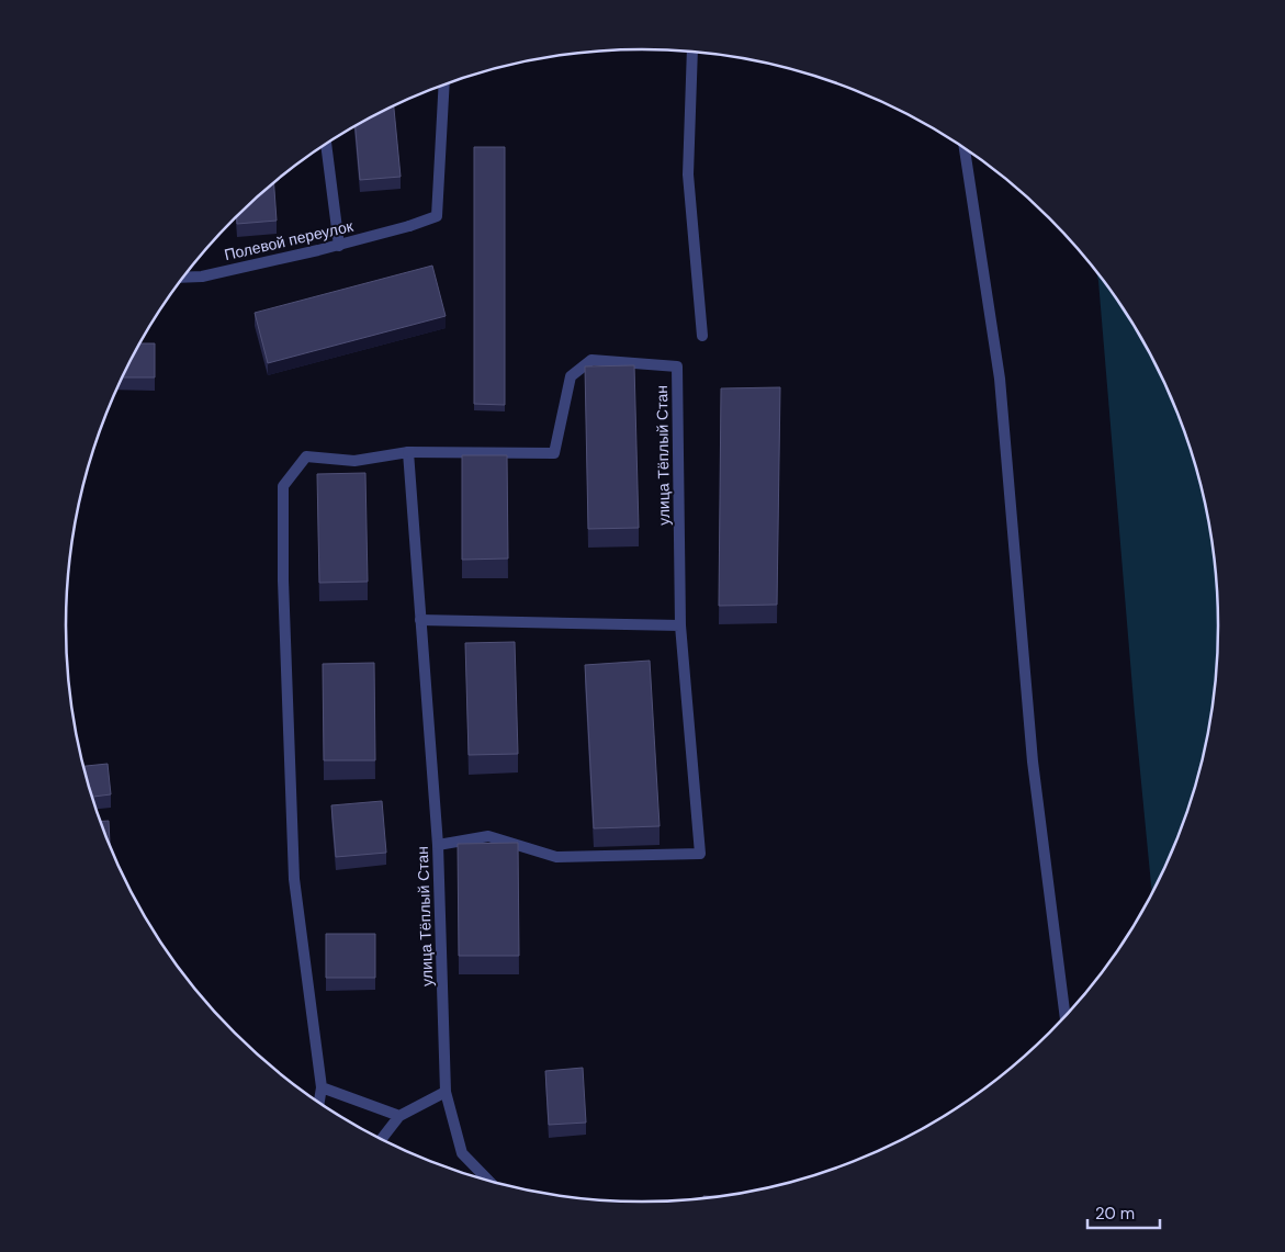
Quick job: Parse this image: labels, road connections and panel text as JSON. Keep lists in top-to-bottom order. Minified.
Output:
{"streets":{"street":["Полевой переулок","улица Тёплый Стан"]},"scale_bar":"20 m"}
